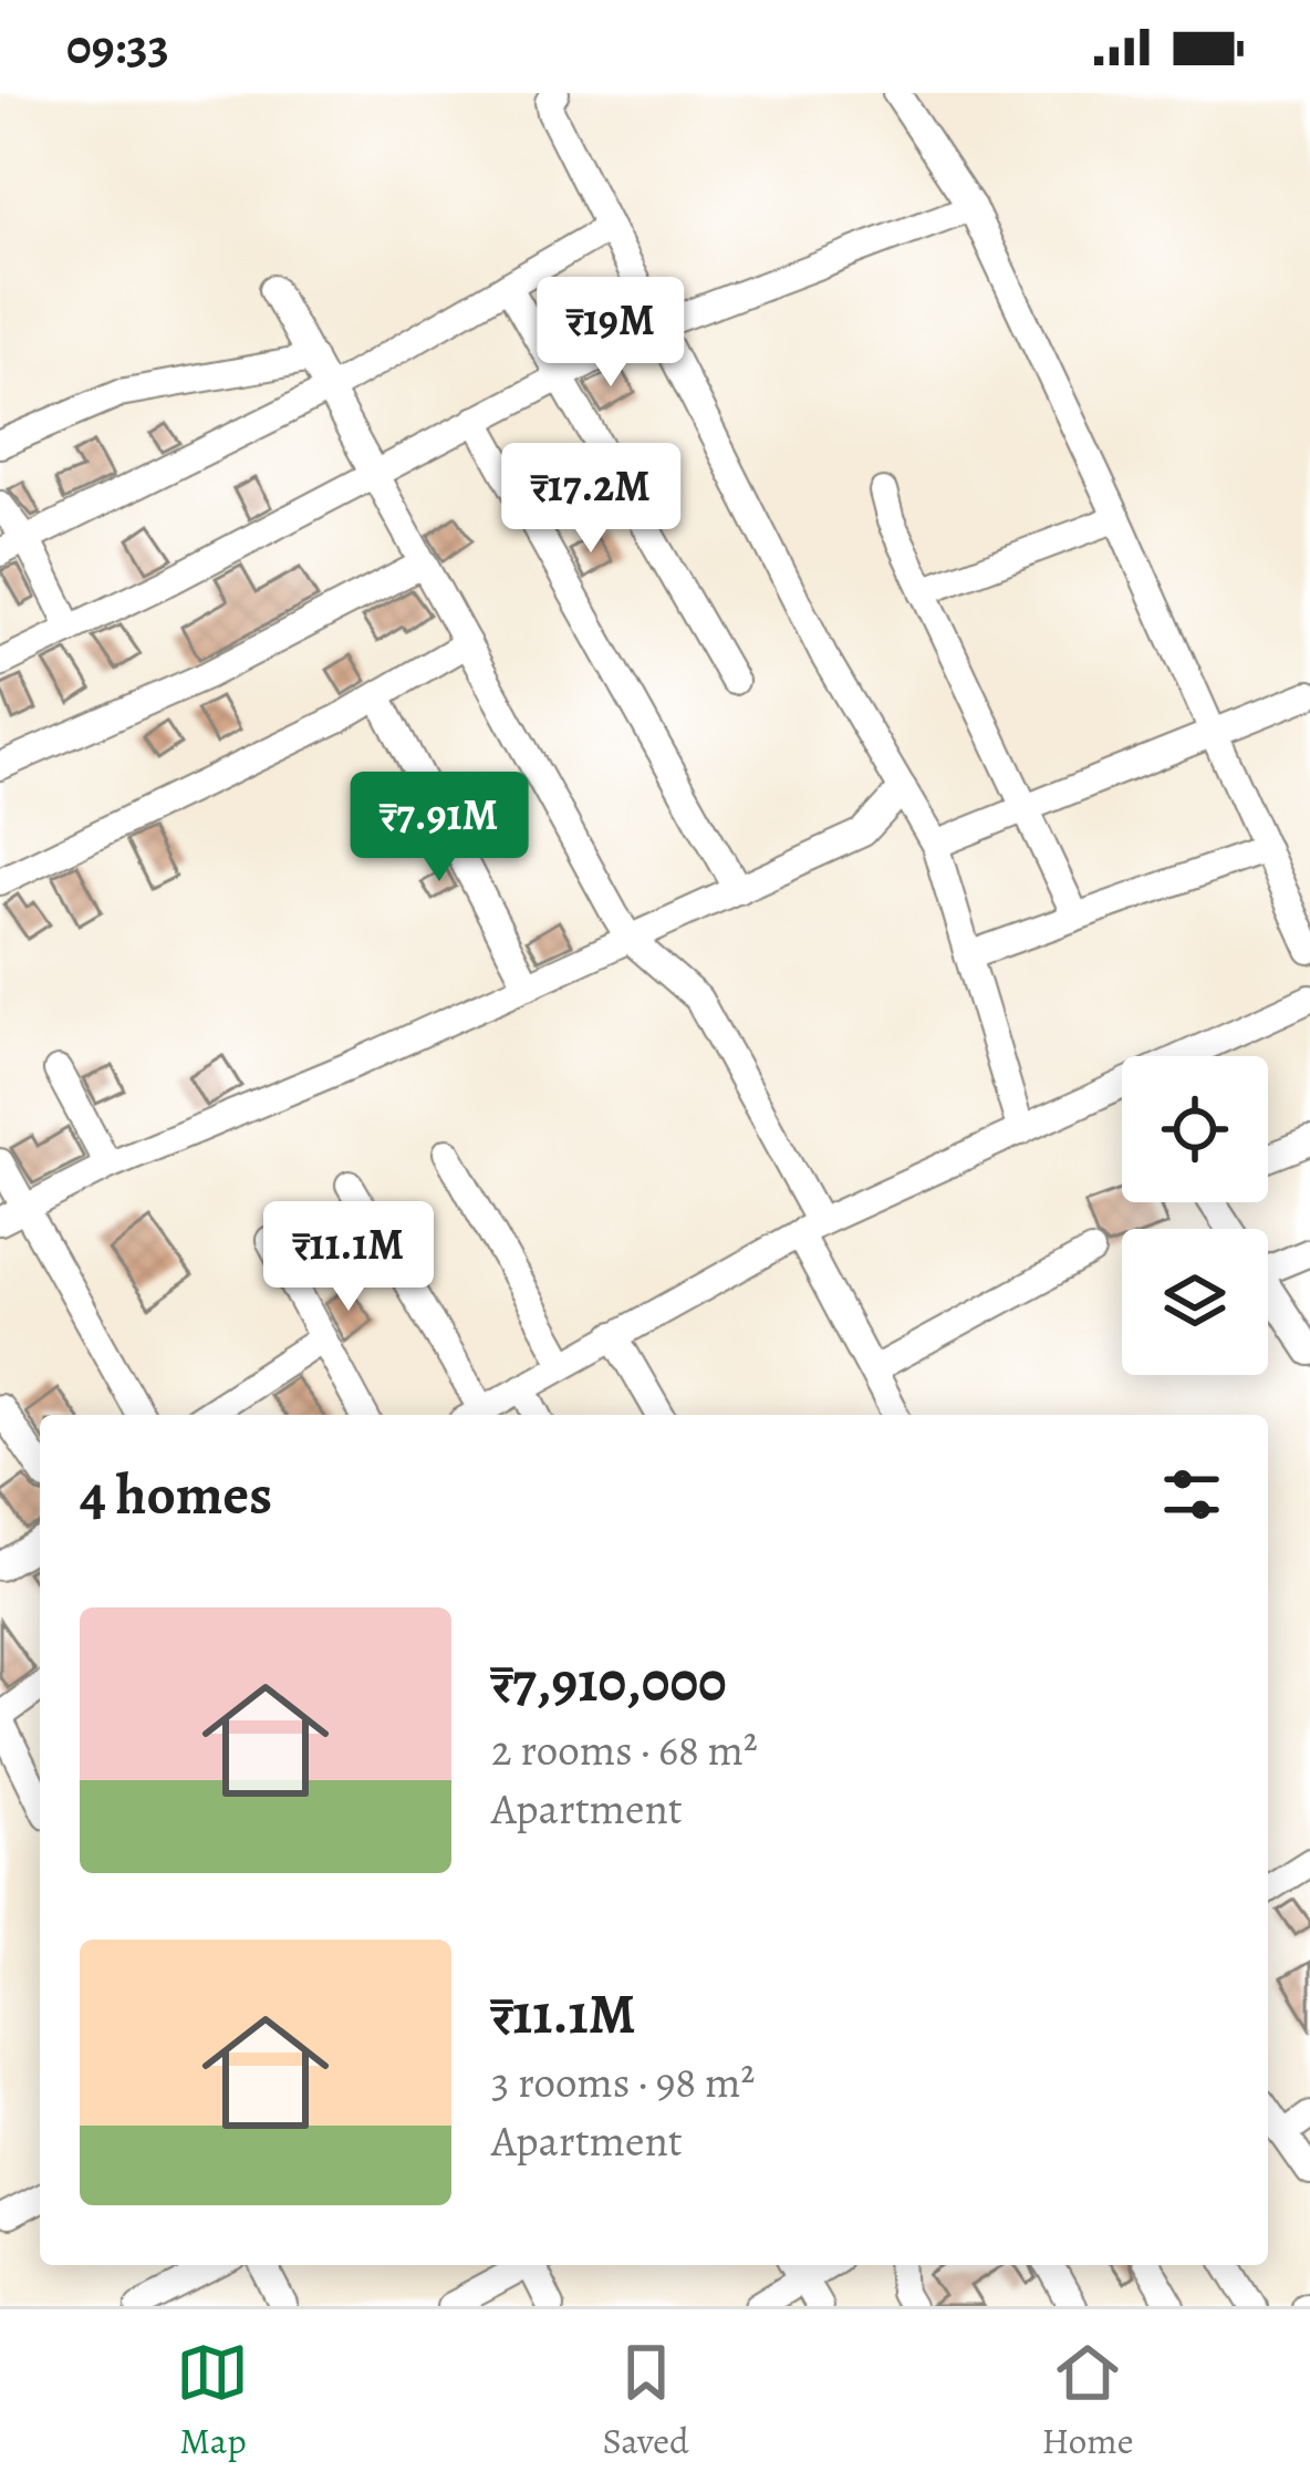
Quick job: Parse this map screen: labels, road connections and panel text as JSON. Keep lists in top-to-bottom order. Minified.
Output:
{"page":{"status":"09:33","price":["₹19M","₹17.2M","₹7.91M","₹11.1M"],"heading":"4 homes","list":[{"name":"₹7,910,000","note":"2 rooms · 68 m² · Apartment"},{"name":"₹11.1M","note":"3 rooms · 98 m² · Apartment"}],"tabs":["Map","Saved","Home"]}}
